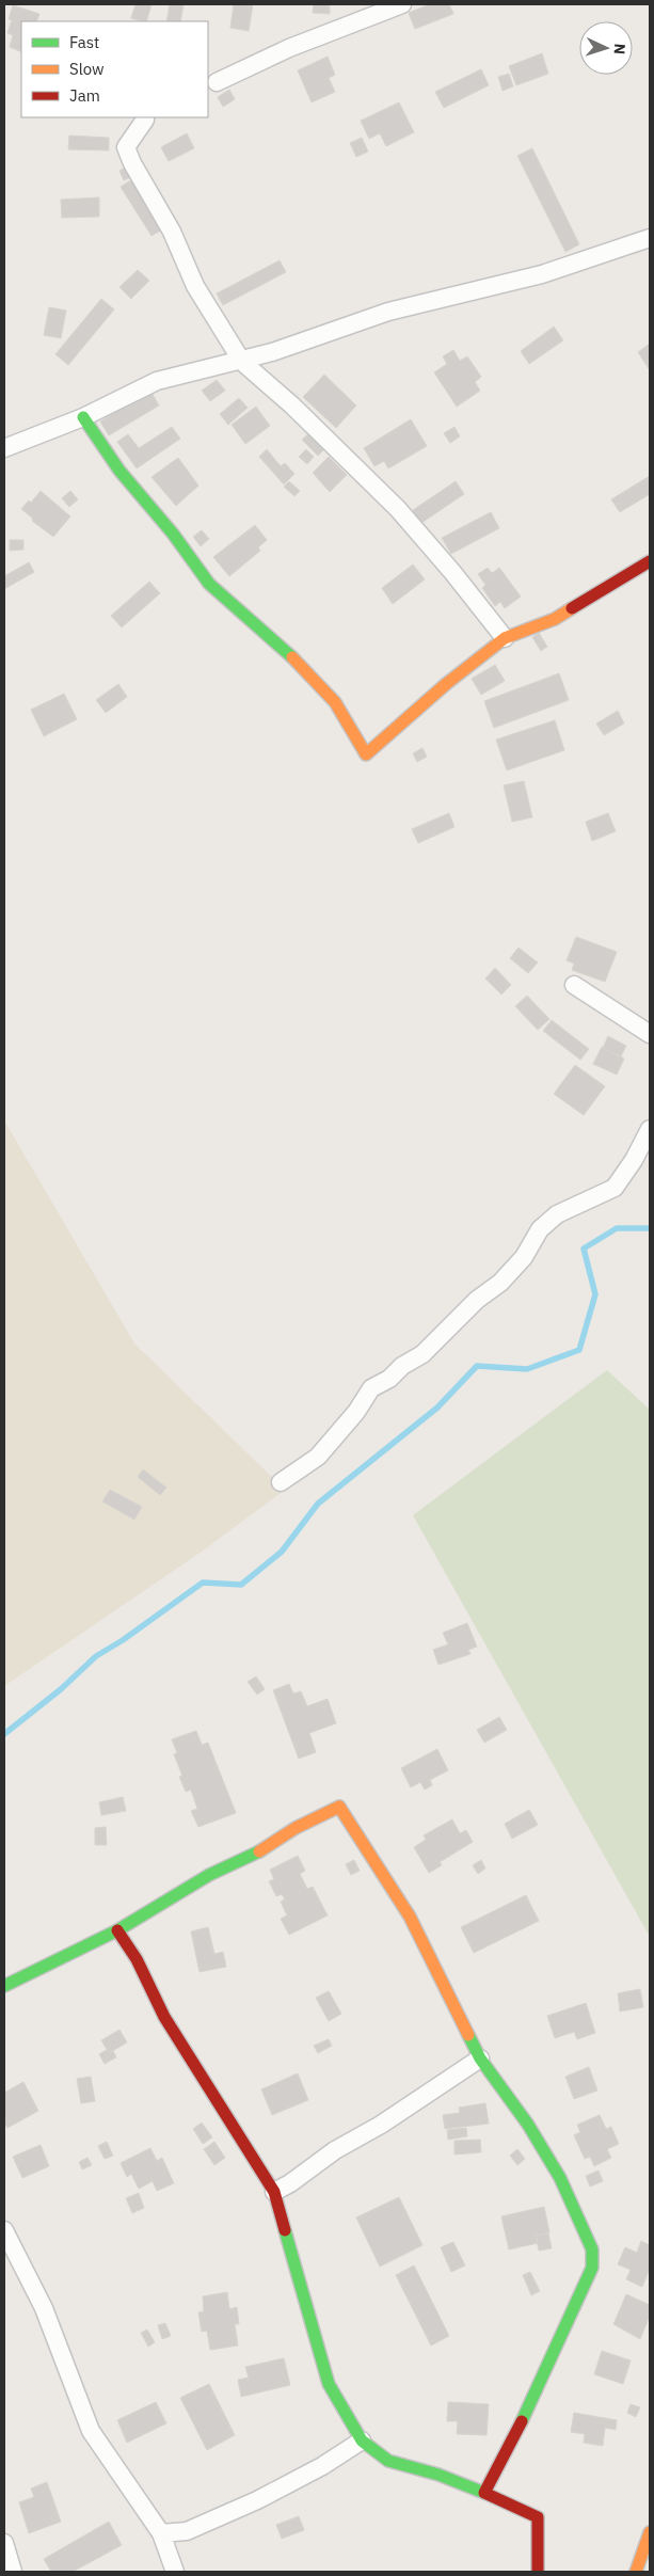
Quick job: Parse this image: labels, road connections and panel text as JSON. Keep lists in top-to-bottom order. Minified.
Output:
{"legend":["Fast","Slow","Jam"],"north":"right"}
